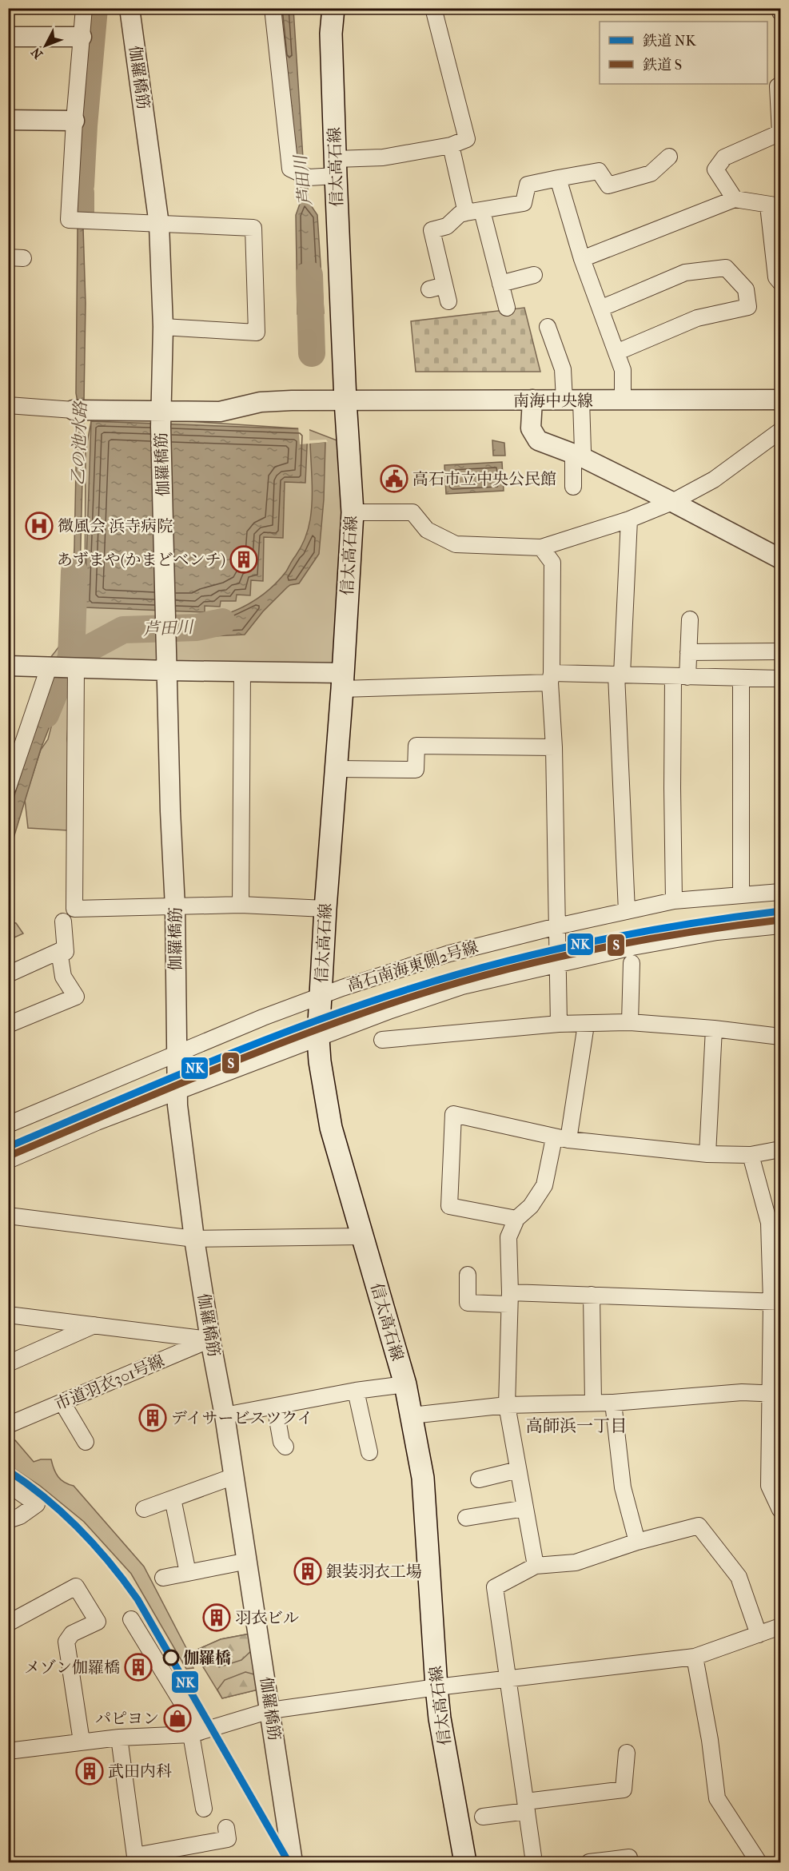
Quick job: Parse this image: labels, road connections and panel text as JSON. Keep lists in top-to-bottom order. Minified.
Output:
{"streets":{"main road":["信太高石線"],"street":["伽羅橋筋","南海中央線","高石南海東側2号線","市道羽衣301号線"]},"crossings":[["伽羅橋筋","南海中央線"],["伽羅橋筋","高石南海東側2号線"],["伽羅橋筋","市道羽衣301号線"],["信太高石線","南海中央線"],["信太高石線","高石南海東側2号線"]],"districts":["高師浜一丁目"],"water":["芦田川","乙の池水路"],"places":{"public building":["高石市立中央公民館"],"hospital":["微風会 浜寺病院"],"building":["あずまや(かまどベンチ)","デイサービスツクイ","銀装羽衣工場","羽衣ビル","メゾン伽羅橋","武田内科"],"other":["伽羅橋"],"shop":["パピヨン"]},"lines":["rail line NK","rail line S"],"legend":["鉄道 NK","鉄道 S"],"north":"bottom left"}
